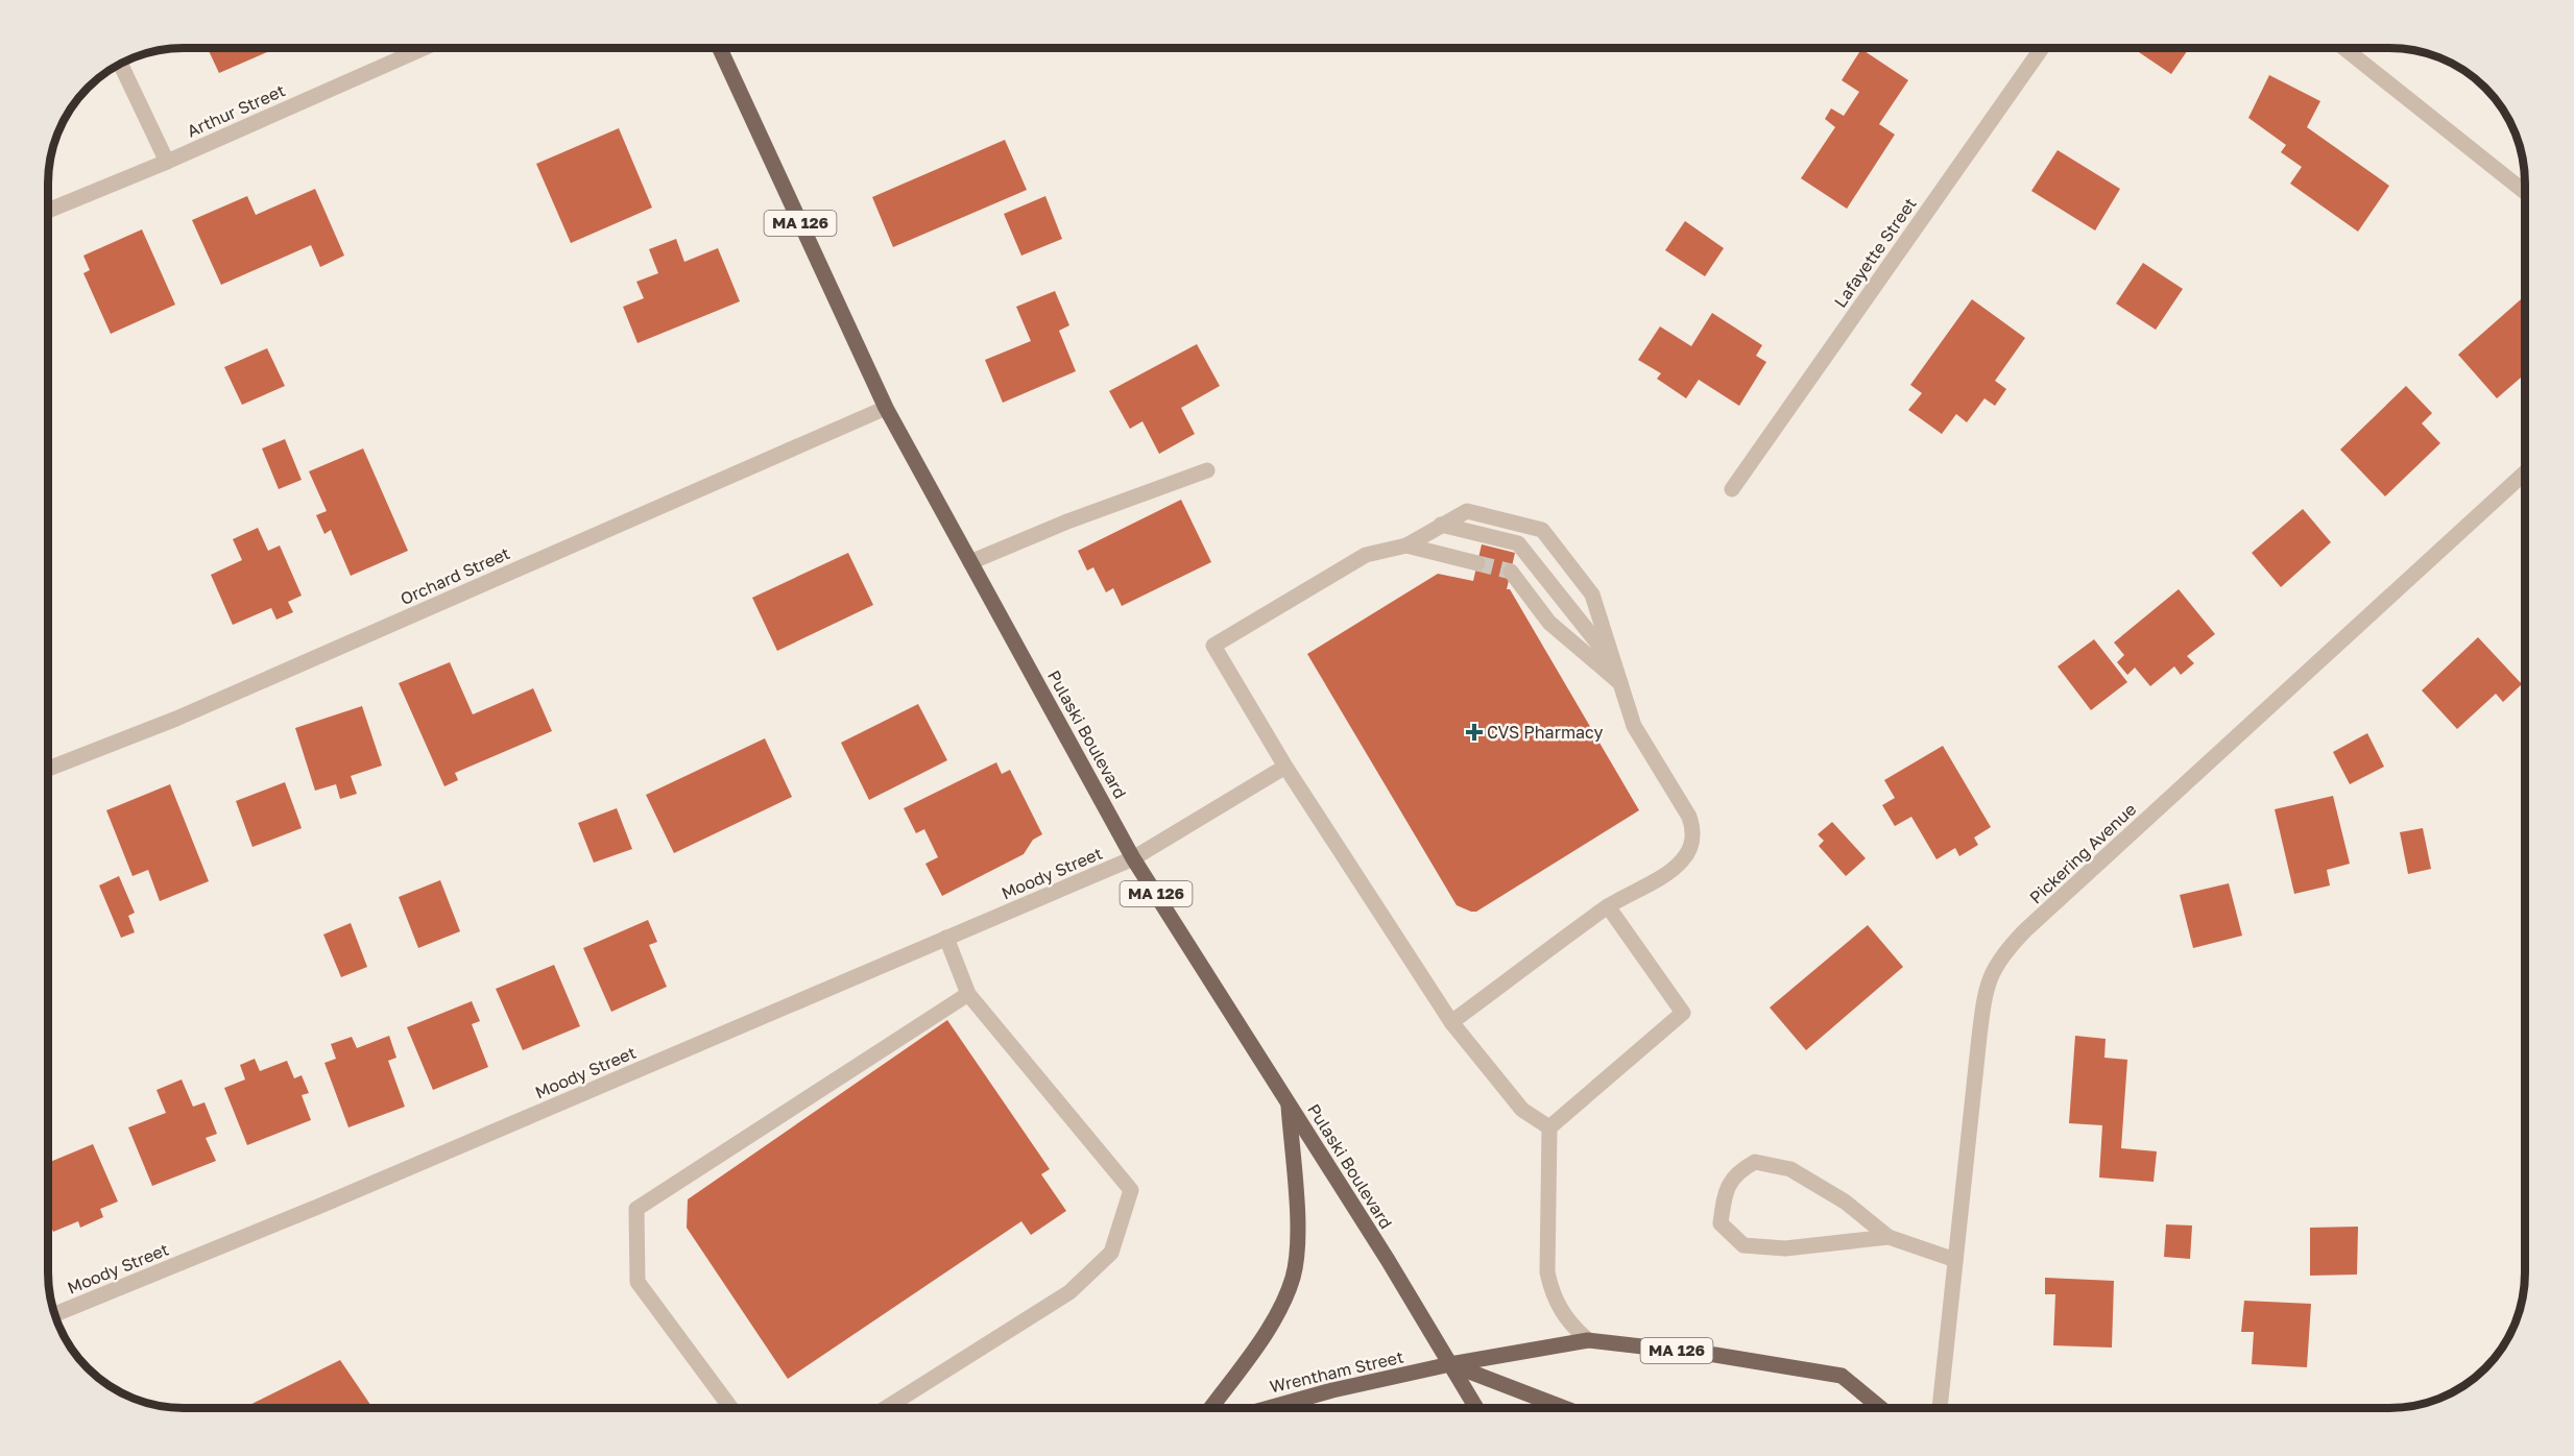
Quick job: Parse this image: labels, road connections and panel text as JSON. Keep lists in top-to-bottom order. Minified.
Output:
{"streets":{"main road":["MA 126","Pulaski Boulevard","Wrentham Street"],"street":["Arthur Street","Lafayette Street","Orchard Street","Pickering Avenue","Moody Street"]},"crossings":[["MA 126","Pulaski Boulevard"],["MA 126","Wrentham Street"],["Orchard Street","Pulaski Boulevard"],["Pulaski Boulevard","Moody Street"],["Pulaski Boulevard","Wrentham Street"]],"places":{"health":["CVS Pharmacy"]}}
